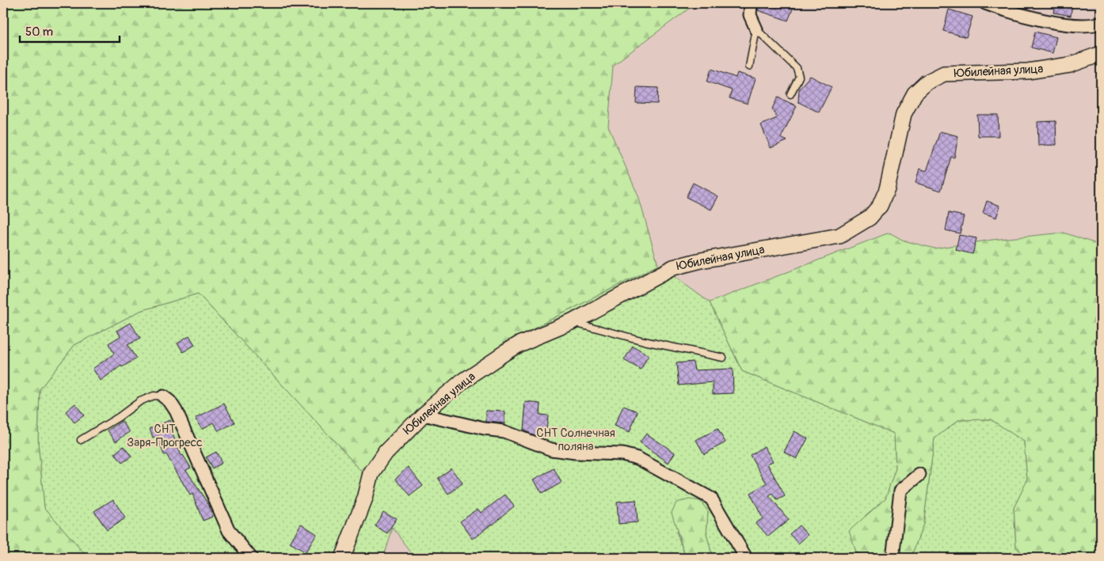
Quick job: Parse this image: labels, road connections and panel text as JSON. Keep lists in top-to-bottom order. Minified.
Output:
{"streets":{"street":["Юбилейная улица"]},"parks":["СНТ Заря-Прогресс","СНТ Солнечная поляна"],"scale_bar":"50 m"}
